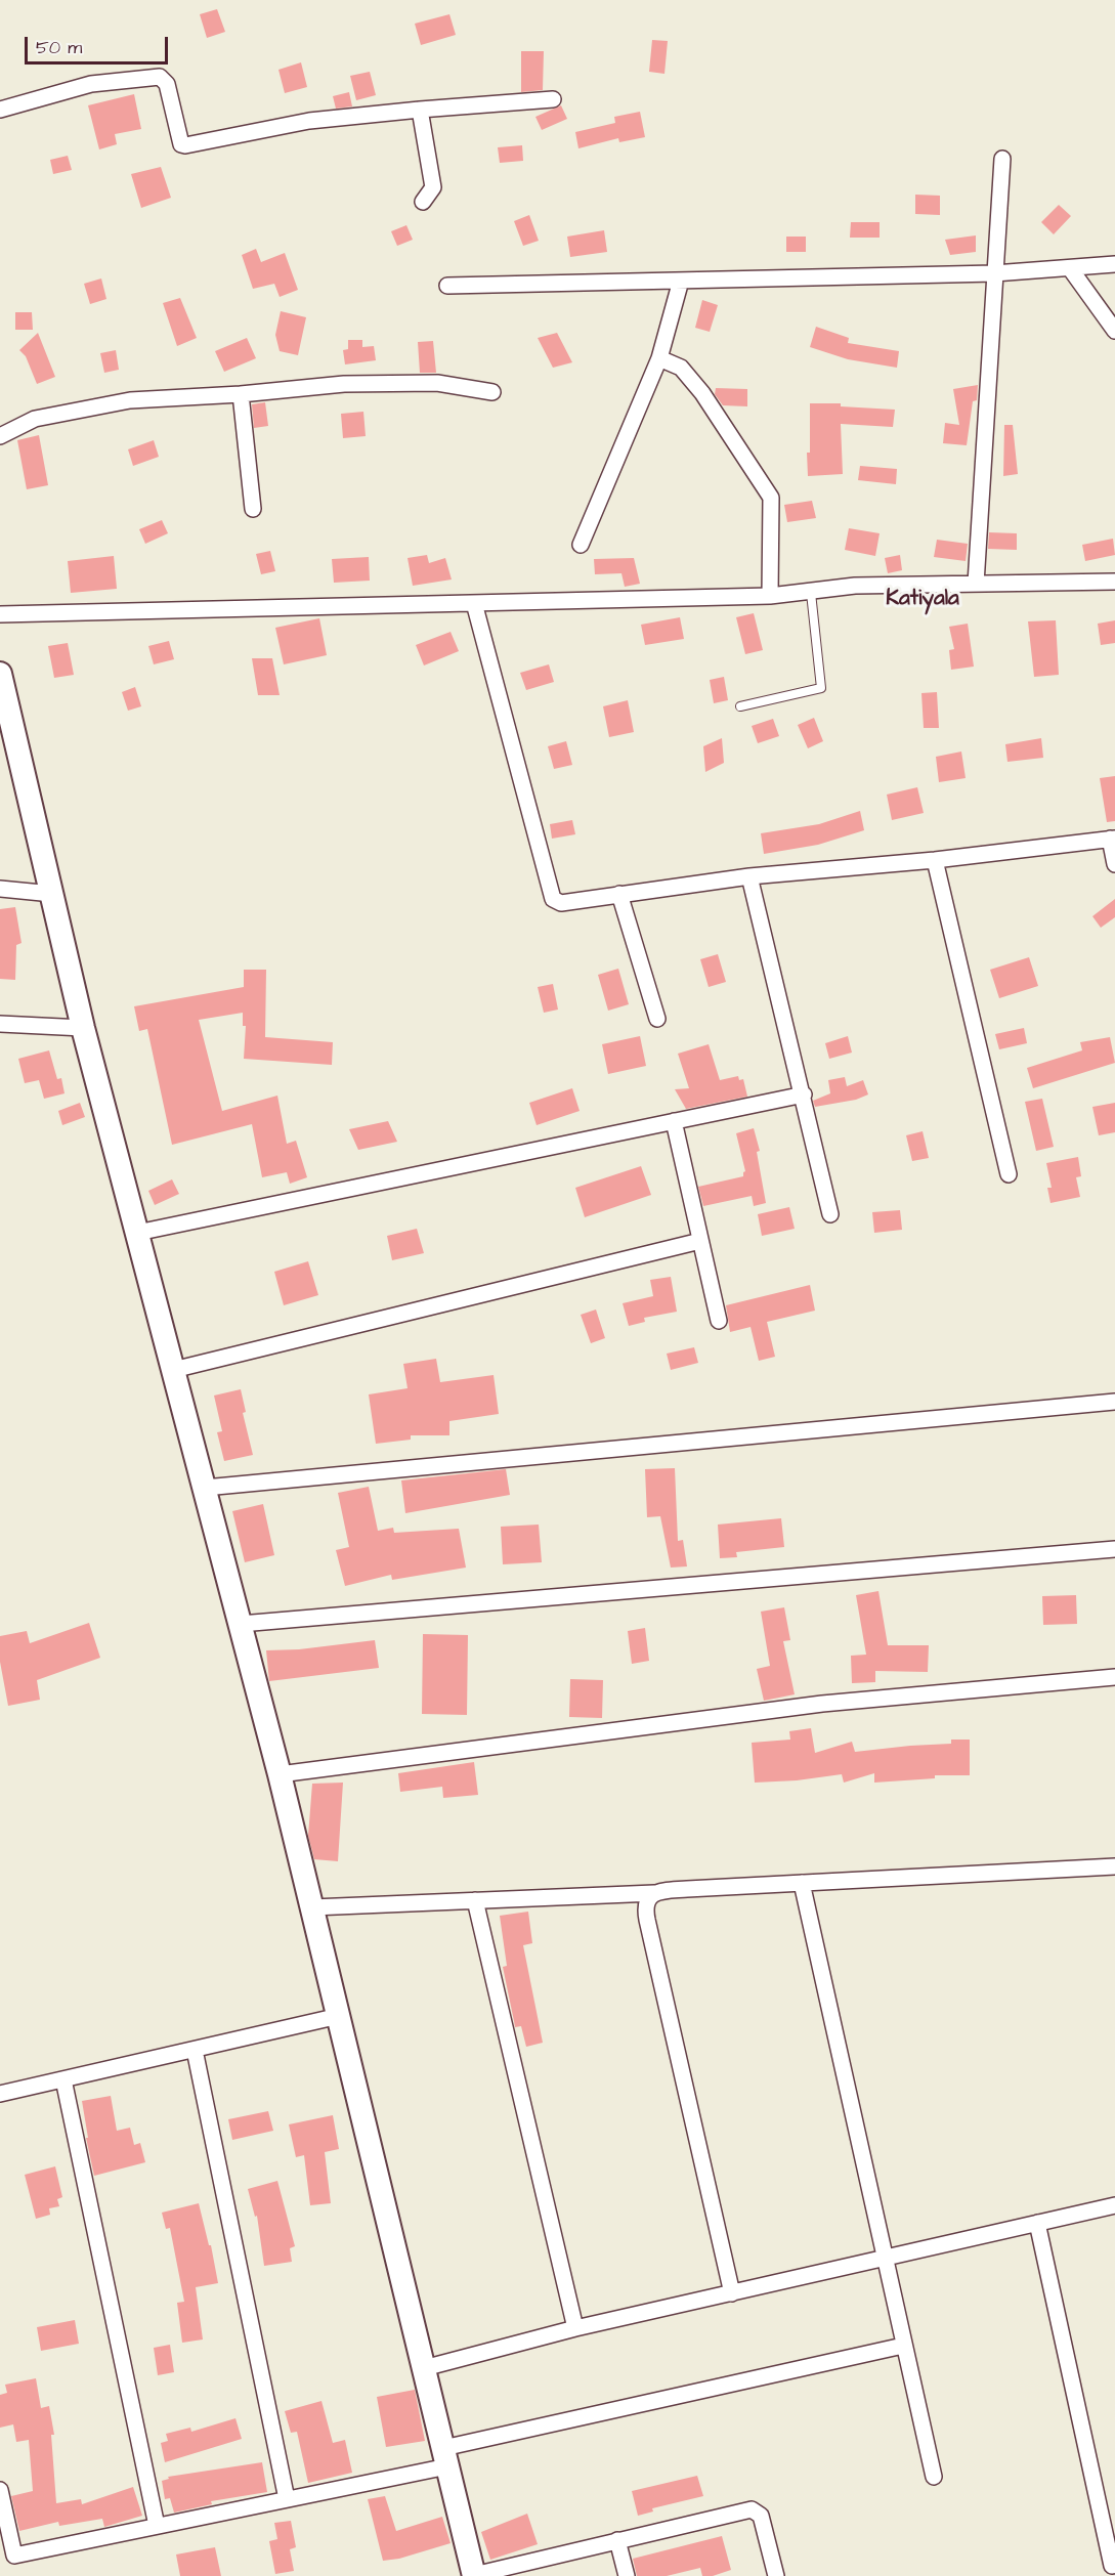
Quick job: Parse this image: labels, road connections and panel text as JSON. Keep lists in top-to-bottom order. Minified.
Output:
{"districts":["Katiyala"],"scale_bar":"50 m"}
